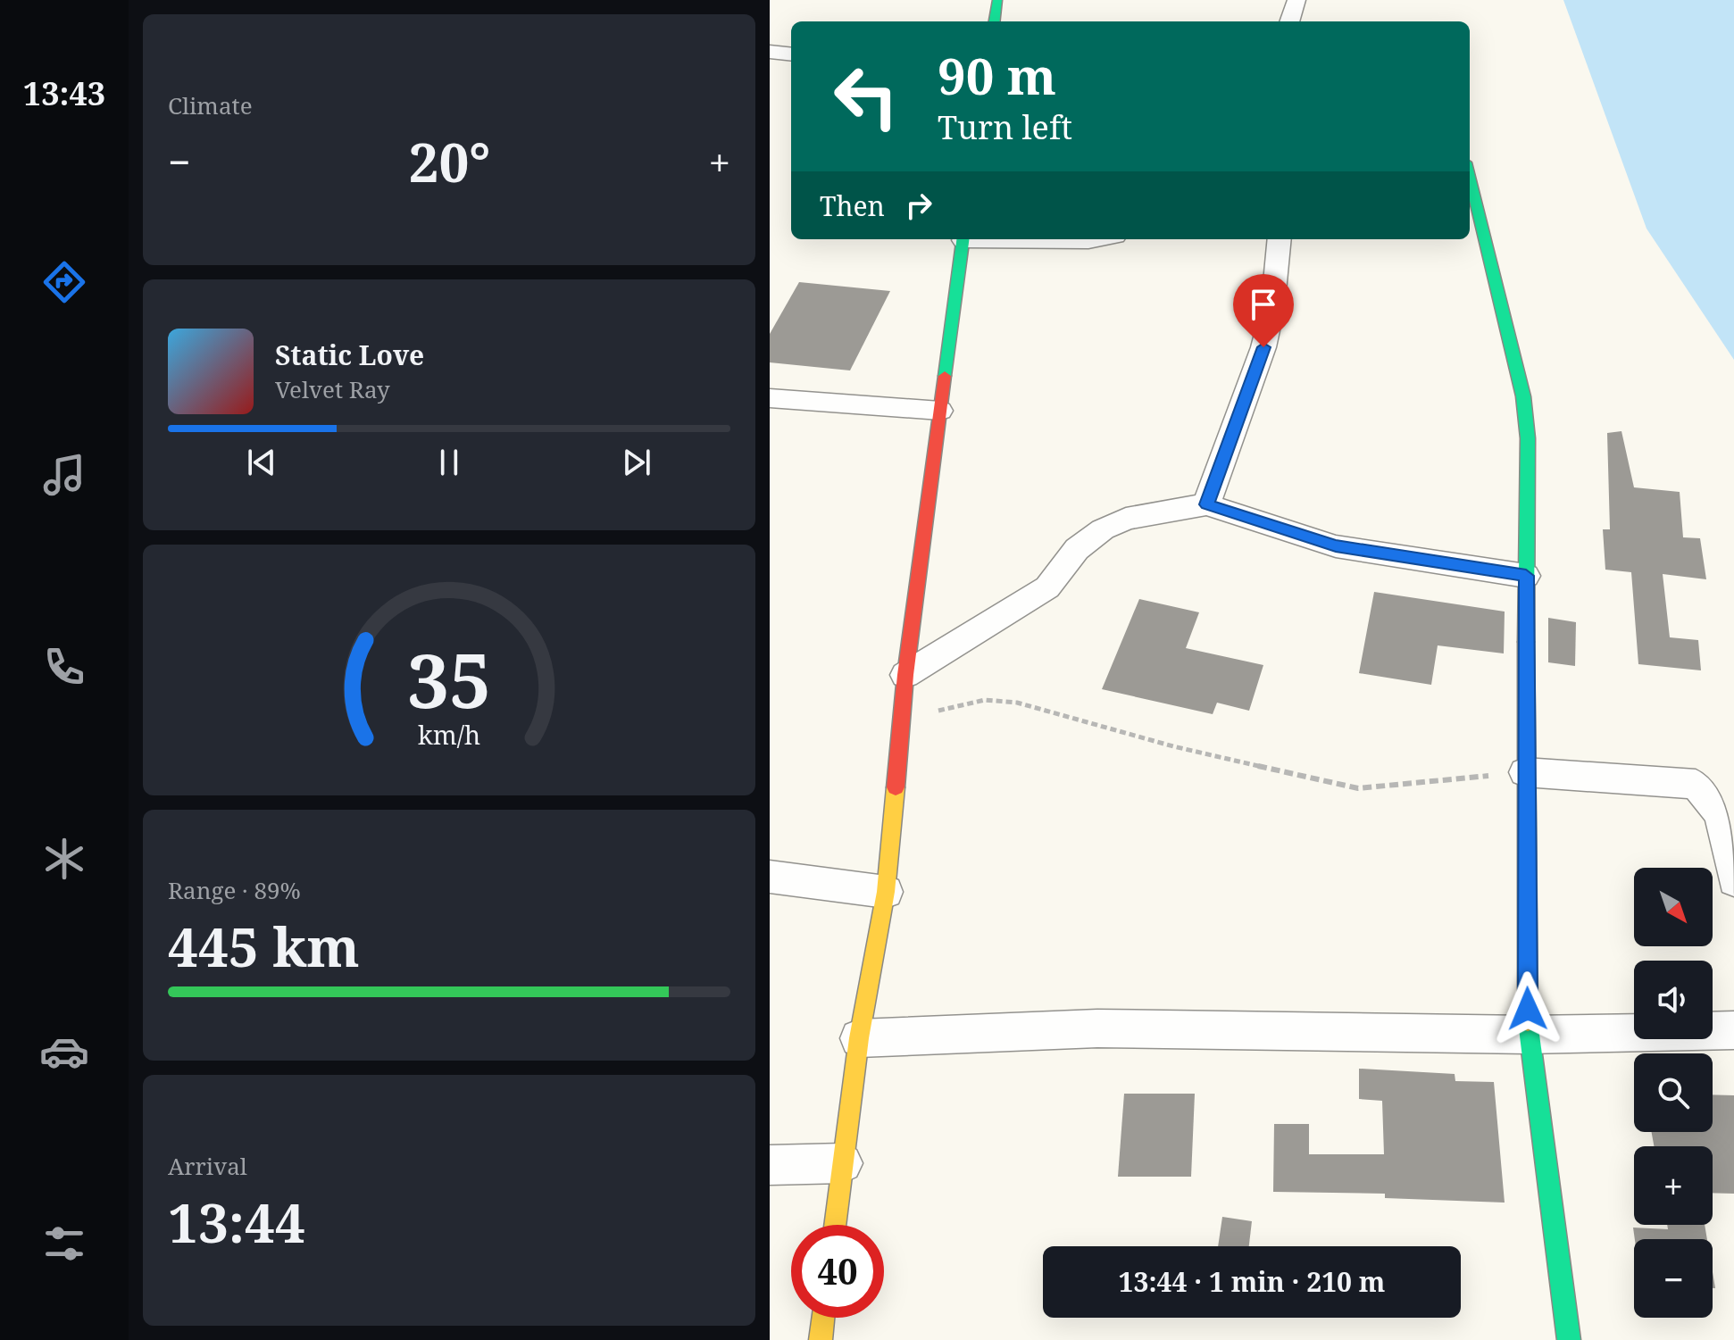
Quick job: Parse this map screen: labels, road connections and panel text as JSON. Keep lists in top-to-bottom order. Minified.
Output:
{"north":"bottom right","page":{"tabs":"13:43","tile":["Climate",["Range · 89%","445 km"],["Arrival","13:44"]],"turn":["90 m","Turn left"],"heat":["−","20°","+"],"then":"Then","song":["Static Love","Velvet Ray"],"map_buttons":["+","−"],"limit":"40","trip":"13:44 · 1 min · 210 m","gauge":["35","km/h"]}}
